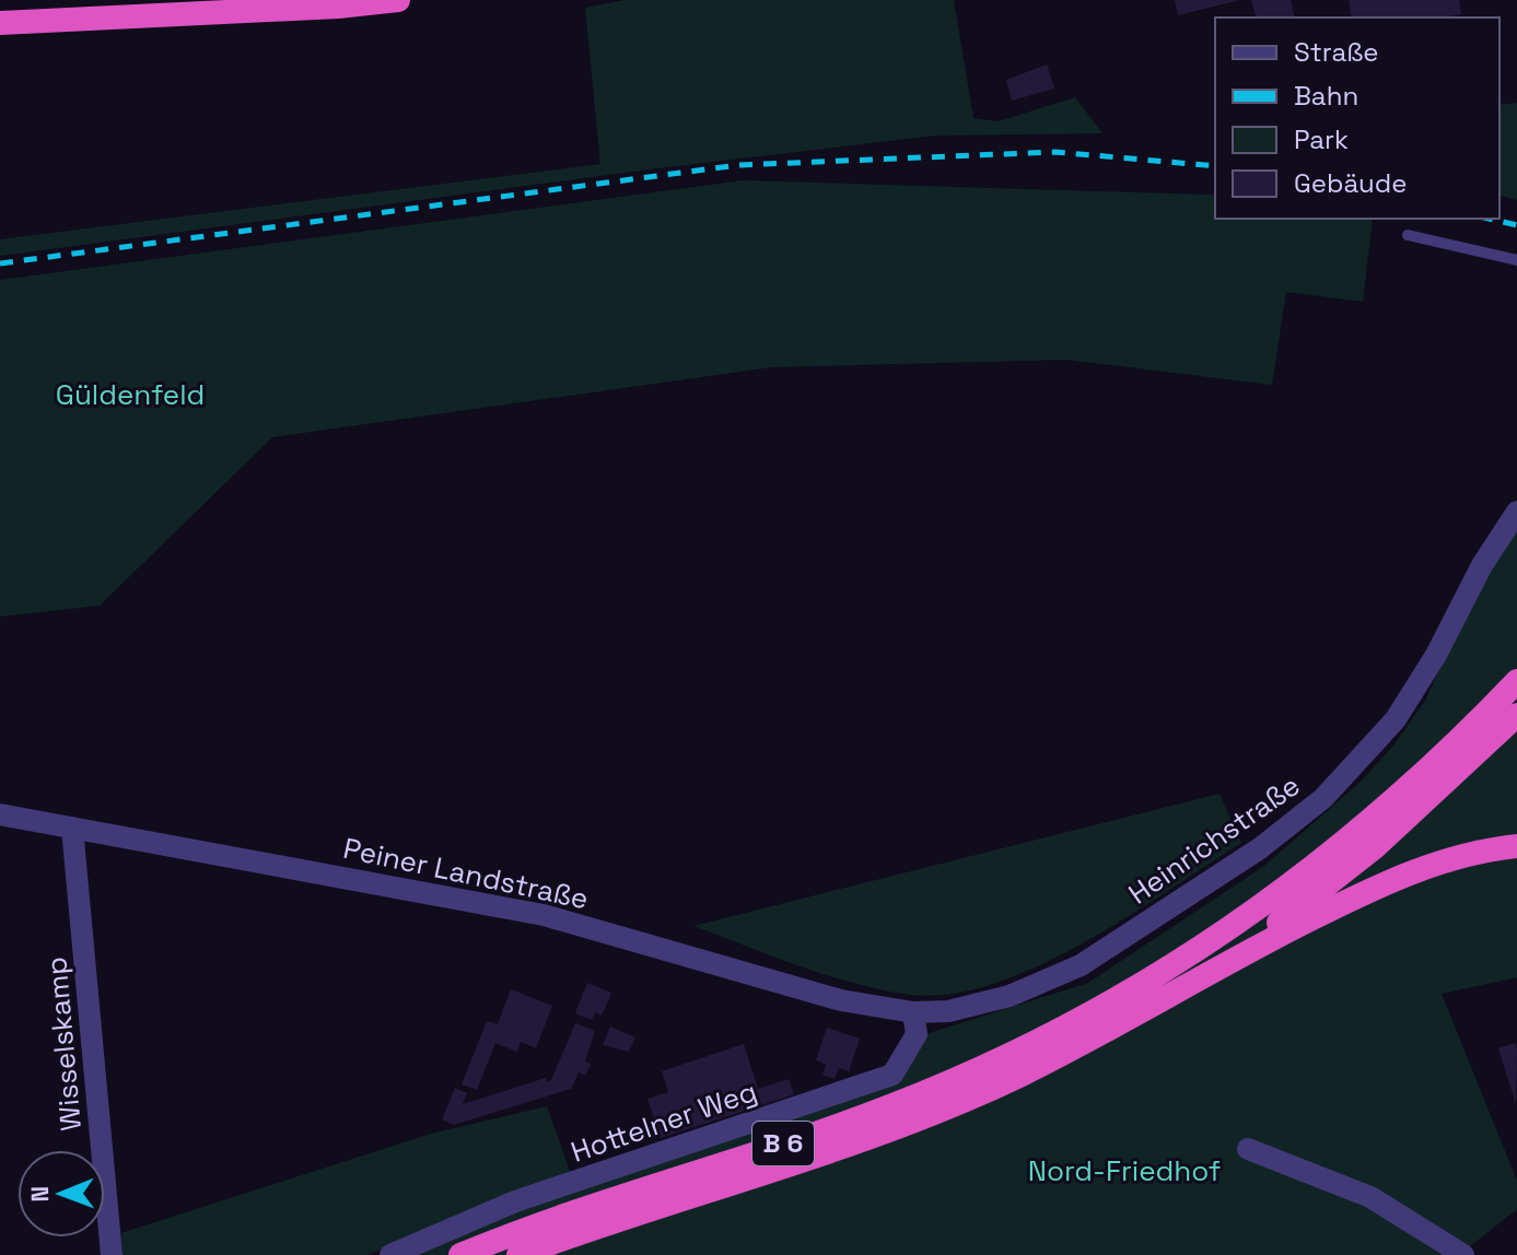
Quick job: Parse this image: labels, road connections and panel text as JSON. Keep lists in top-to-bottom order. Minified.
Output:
{"streets":{"highway":["B 6"],"street":["Heinrichstraße","Peiner Landstraße","Wisselskamp","Hottelner Weg"]},"crossings":[["Heinrichstraße","Peiner Landstraße"],["Heinrichstraße","Hottelner Weg"],["Peiner Landstraße","Wisselskamp"],["Peiner Landstraße","Hottelner Weg"]],"parks":["Güldenfeld","Nord-Friedhof"],"legend":["Straße","Bahn","Park","Gebäude"],"north":"left"}
